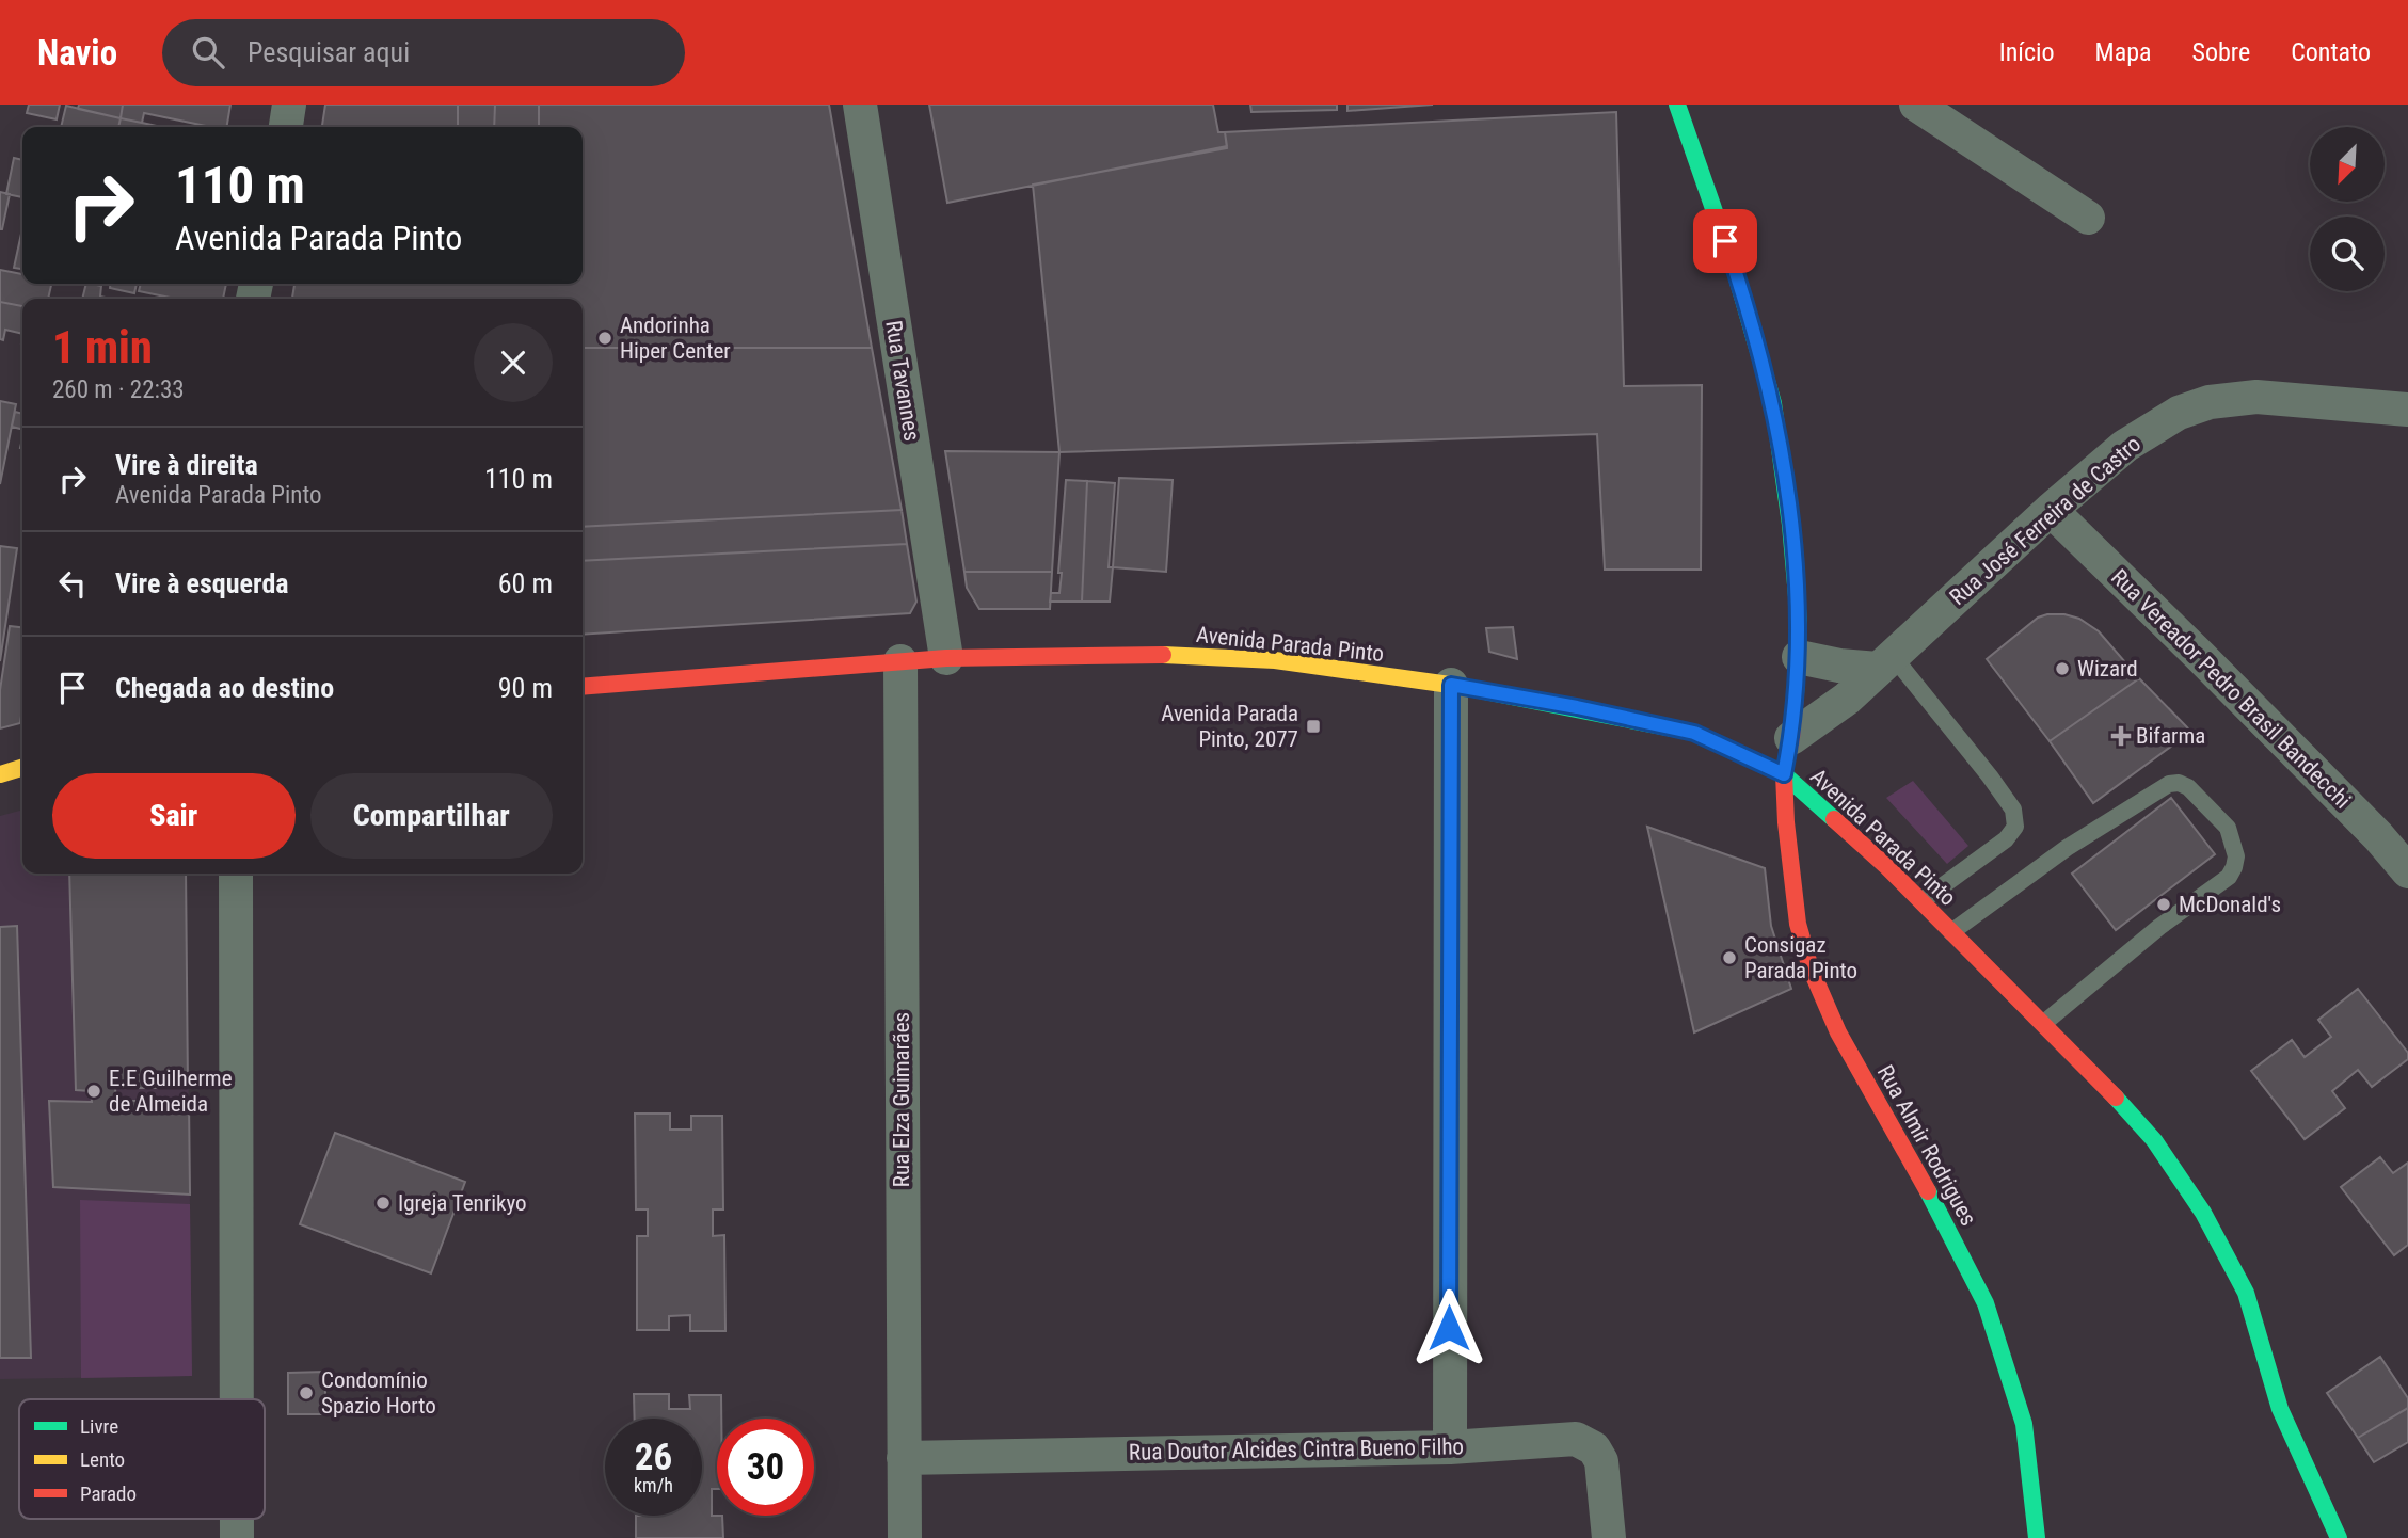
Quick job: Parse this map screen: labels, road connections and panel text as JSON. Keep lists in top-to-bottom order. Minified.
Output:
{"streets":{"main road":["Avenida Parada Pinto","Rua Almir Rodrigues"],"street":["Rua Tavannes","Rua José Ferreira de Castro","Rua Vereador Pedro Brasil Bandecchi","Rua Elza Guimarães","Rua Doutor Alcides Cintra Bueno Filho"]},"crossings":[["Rua Tavannes","Avenida Parada Pinto"],["Rua José Ferreira de Castro","Rua Vereador Pedro Brasil Bandecchi"],["Rua José Ferreira de Castro","Rua Almir Rodrigues"],["Avenida Parada Pinto","Rua Elza Guimarães"],["Avenida Parada Pinto","Rua Almir Rodrigues"],["Rua Elza Guimarães","Rua Doutor Alcides Cintra Bueno Filho"]],"places":{"other":["Andorinha Hiper Center","Wizard","McDonald's","Consigaz Parada Pinto","E.E Guilherme de Almeida","Igreja Tenrikyo","Condomínio Spazio Horto"],"transit":["Avenida Parada Pinto, 2077"],"health":["Bifarma"]},"legend":["Livre","Lento","Parado"],"north":"bottom left","page":{"header":"Navio","search":"Pesquisar aqui","nav":["Início","Mapa","Sobre","Contato"],"turn":["110 m","Avenida Parada Pinto"],"heading":["1 min","260 m · 22:33"],"list":[{"name":"Vire à direita","note":"Avenida Parada Pinto","value":"110 m"},{"name":"Vire à esquerda","value":"60 m"},{"name":"Chegada ao destino","value":"90 m"}],"buttons":["Sair","Compartilhar"],"speed":"26 km/h","limit":"30"}}
